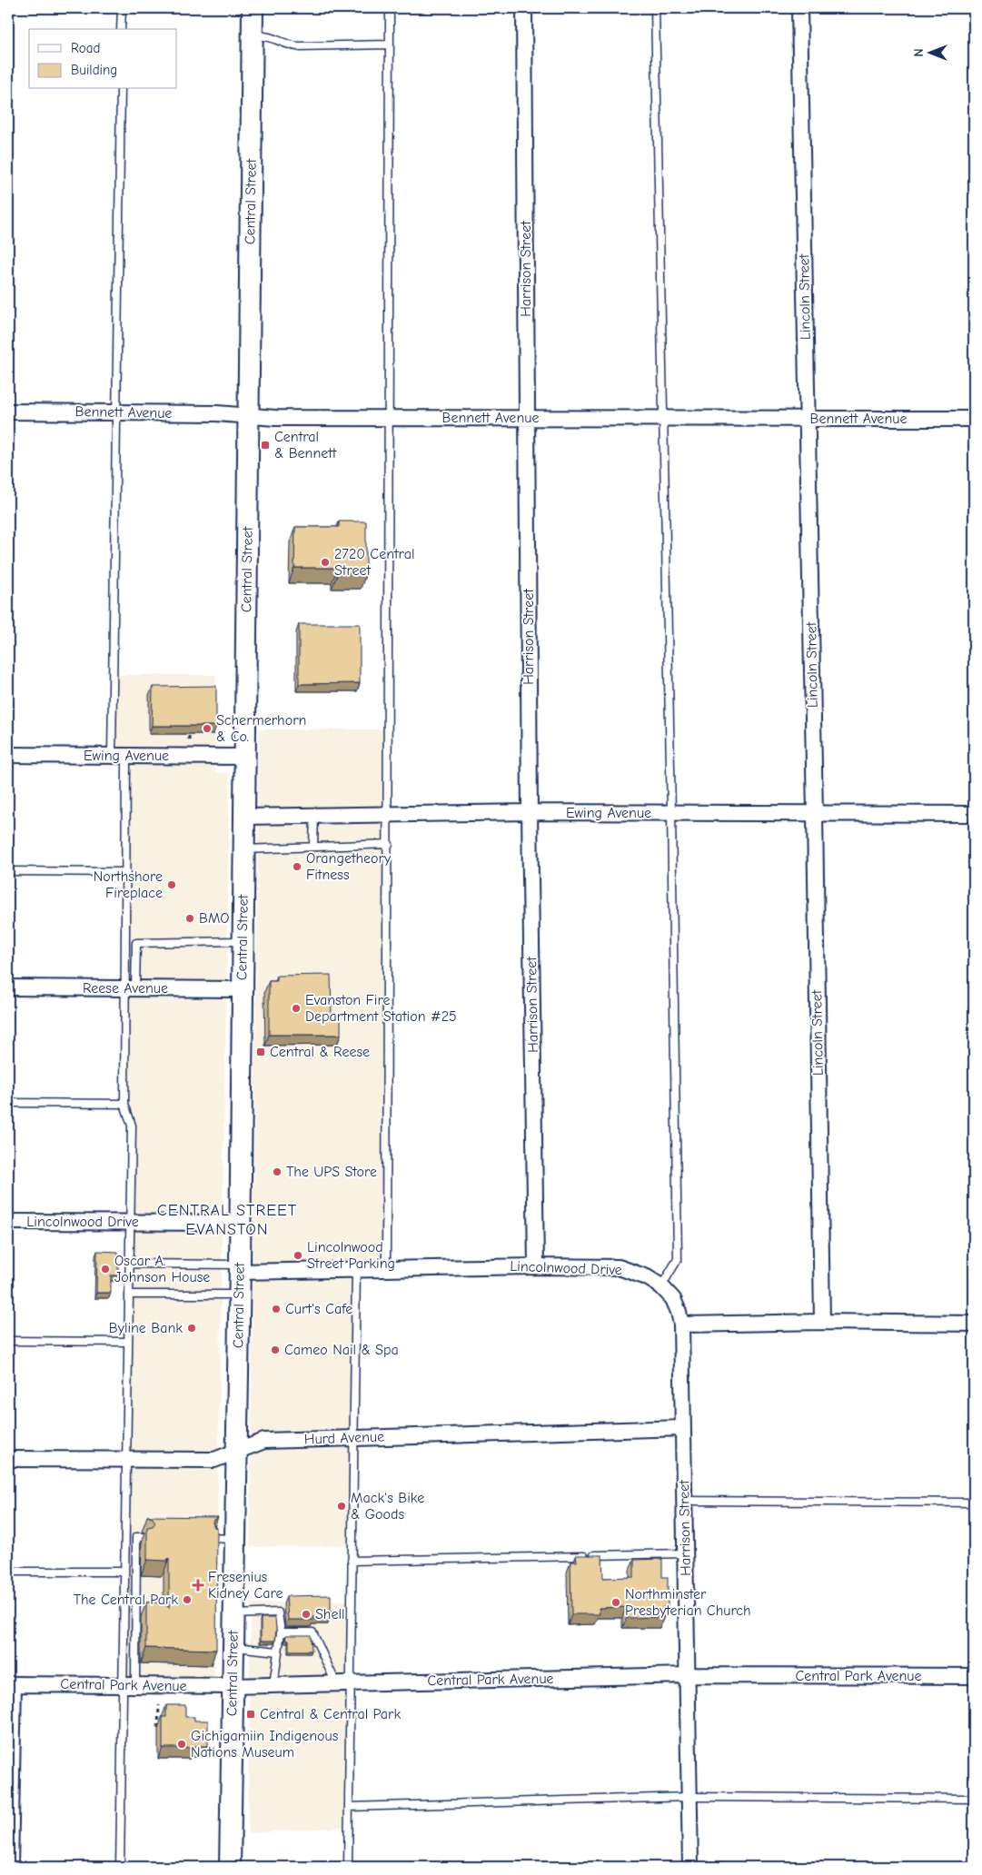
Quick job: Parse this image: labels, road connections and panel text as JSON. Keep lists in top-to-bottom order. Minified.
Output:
{"streets":{"main road":["Central Street"],"street":["Harrison Street","Lincoln Street","Bennett Avenue","Ewing Avenue","Reese Avenue","Lincolnwood Drive","Hurd Avenue","Central Park Avenue"]},"crossings":[["Central Street","Bennett Avenue"],["Central Street","Ewing Avenue"],["Central Street","Reese Avenue"],["Central Street","Lincolnwood Drive"],["Central Street","Hurd Avenue"],["Central Street","Central Park Avenue"],["Harrison Street","Bennett Avenue"],["Harrison Street","Ewing Avenue"],["Harrison Street","Lincolnwood Drive"],["Harrison Street","Hurd Avenue"],["Harrison Street","Central Park Avenue"],["Lincoln Street","Bennett Avenue"],["Lincoln Street","Ewing Avenue"]],"districts":["CENTRAL STREET EVANSTON"],"places":{"transit":["Central & Bennett","Central & Reese","Central & Central Park"],"other":["2720 Central Street","Schermerhorn & Co.","Orangetheory Fitness","Northshore Fireplace","BMO","Evanston Fire Department Station #25","The UPS Store","Lincolnwood Street Parking","Oscar A. Johnson House","Curt's Cafe","Byline Bank","Cameo Nail & Spa","Mack's Bike & Goods","The Central Park","Northminster Presbyterian Church","Shell","Gichigamiin Indigenous Nations Museum"],"health":["Fresenius Kidney Care"]},"legend":["Road","Building"],"north":"left"}
